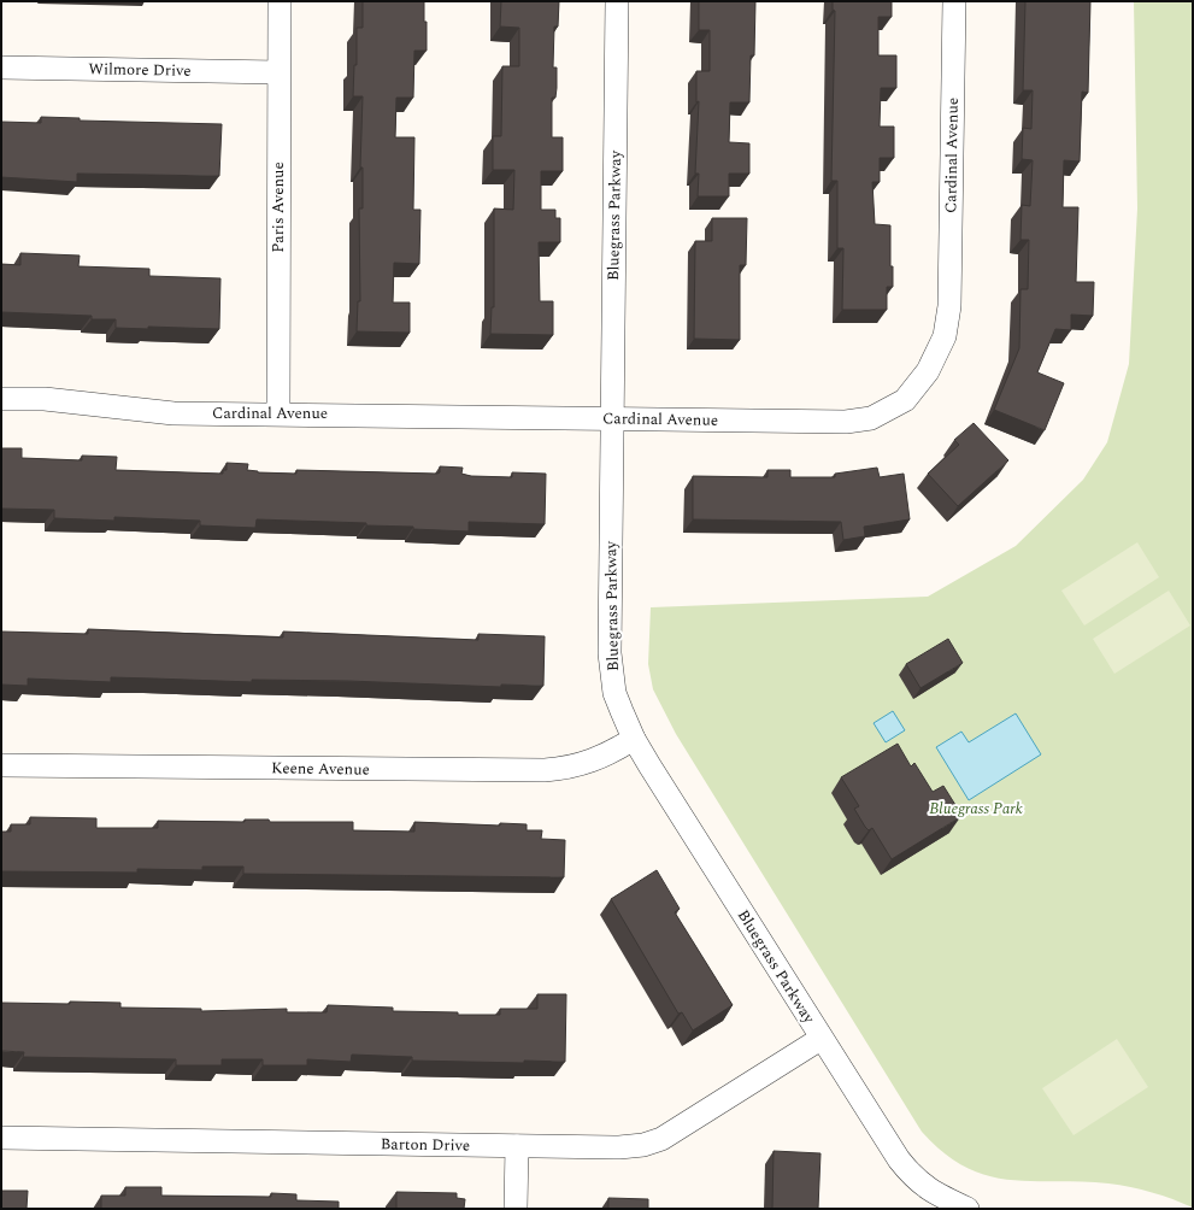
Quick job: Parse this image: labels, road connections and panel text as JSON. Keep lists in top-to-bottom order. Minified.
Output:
{"streets":{"street":["Wilmore Drive","Cardinal Avenue","Paris Avenue","Bluegrass Parkway","Keene Avenue","Barton Drive"]},"crossings":[["Wilmore Drive","Paris Avenue"],["Cardinal Avenue","Paris Avenue"],["Cardinal Avenue","Bluegrass Parkway"],["Bluegrass Parkway","Keene Avenue"],["Bluegrass Parkway","Barton Drive"]],"parks":["Bluegrass Park"]}
